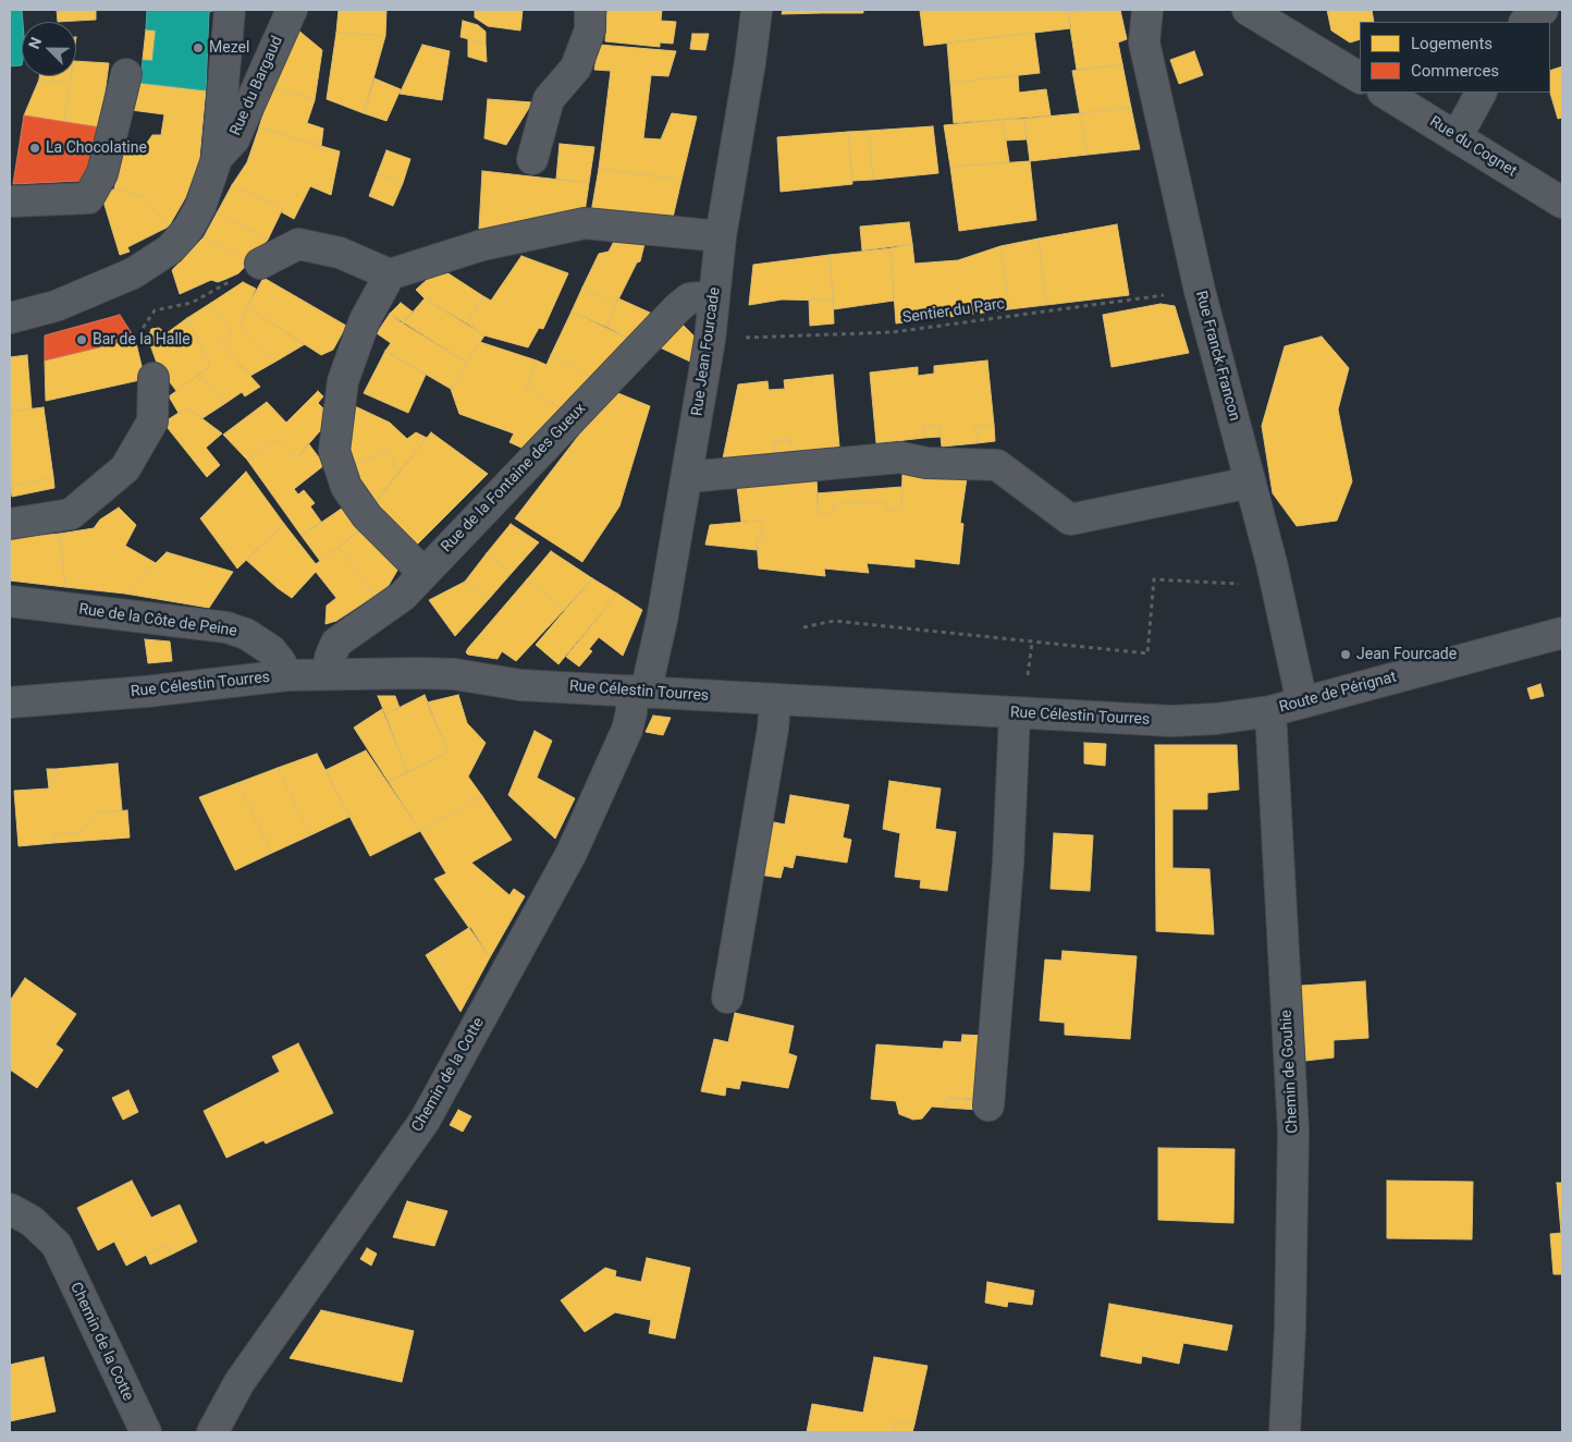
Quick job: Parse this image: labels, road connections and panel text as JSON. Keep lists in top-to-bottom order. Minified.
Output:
{"streets":{"street":["Rue du Bargaud","Rue du Cognet","Rue Jean Fourcade","Rue Franck Francon","Rue de la Fontaine des Gueux","Rue de la Côte de Peine","Rue Célestin Tourres","Route de Pérignat","Chemin de Gouhie","Chemin de la Cotte"],"path":["Sentier du Parc"]},"crossings":[["Sentier du Parc","Rue Jean Fourcade"],["Sentier du Parc","Rue Franck Francon"],["Rue Jean Fourcade","Rue de la Fontaine des Gueux"],["Rue Jean Fourcade","Rue Célestin Tourres"],["Rue Jean Fourcade","Chemin de la Cotte"],["Rue Franck Francon","Route de Pérignat"],["Rue de la Fontaine des Gueux","Rue Célestin Tourres"],["Rue de la Côte de Peine","Rue Célestin Tourres"],["Rue Célestin Tourres","Route de Pérignat"],["Rue Célestin Tourres","Chemin de Gouhie"],["Rue Célestin Tourres","Chemin de la Cotte"],["Route de Pérignat","Chemin de Gouhie"]],"places":["Mezel","La Chocolatine","Bar de la Halle","Jean Fourcade"],"legend":["Logements","Commerces"],"north":"top left"}
